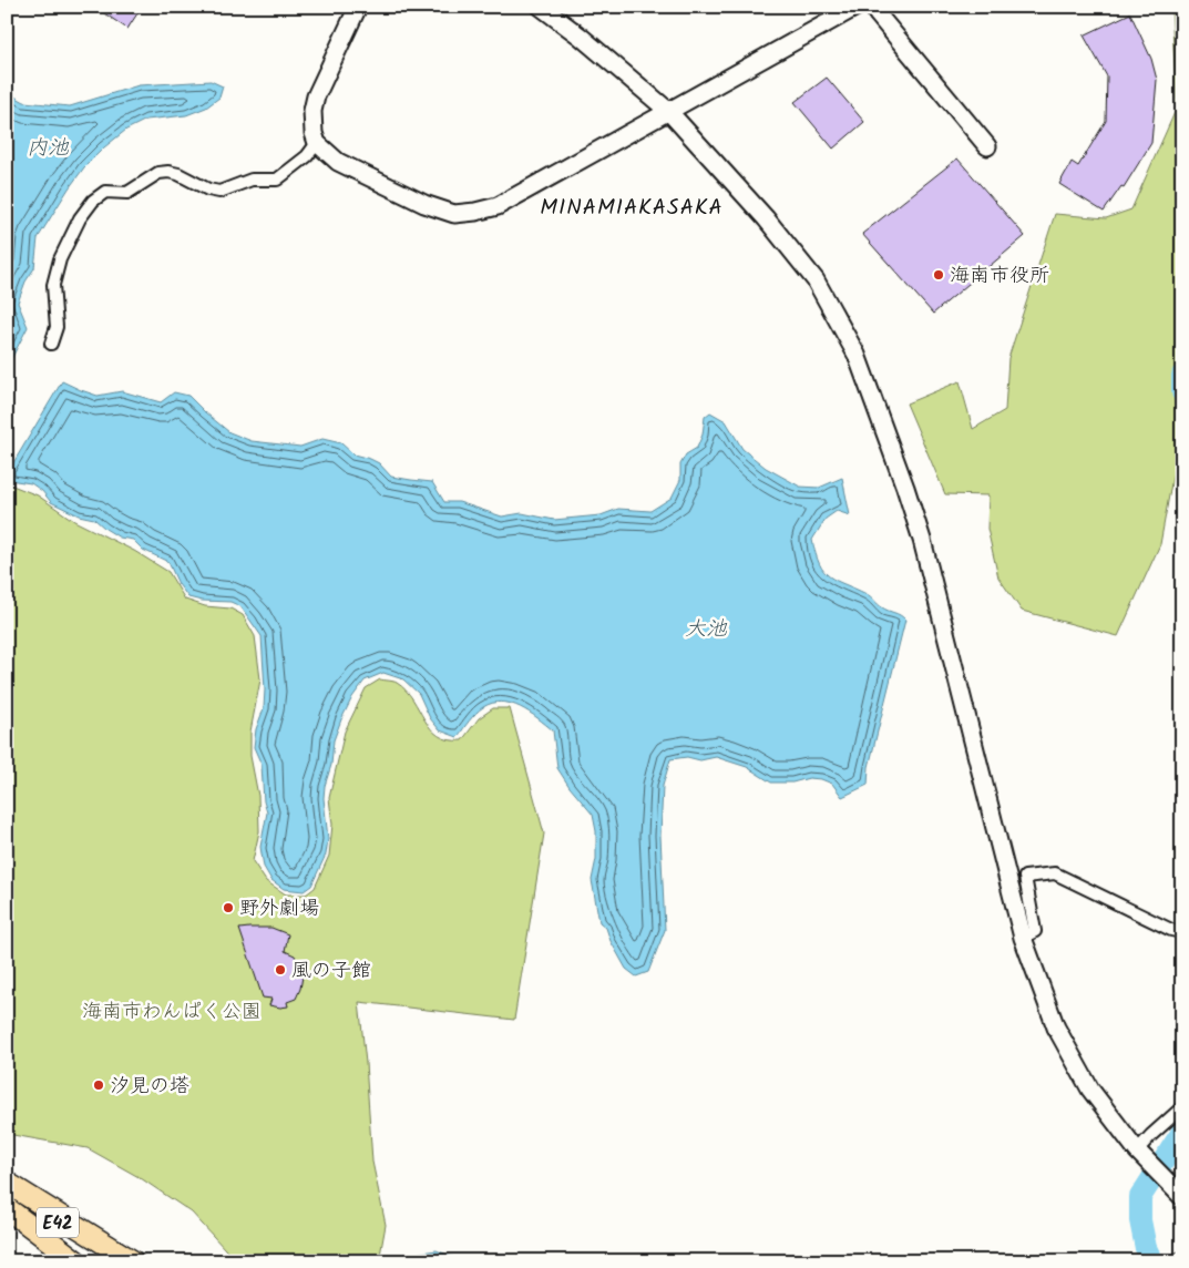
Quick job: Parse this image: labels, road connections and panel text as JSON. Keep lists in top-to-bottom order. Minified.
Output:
{"streets":{"highway":["E42"]},"districts":["MINAMIAKASAKA"],"water":["内池","大池"],"parks":["海南市わんぱく公園"],"places":["海南市役所","野外劇場","風の子館","汐見の塔"]}
